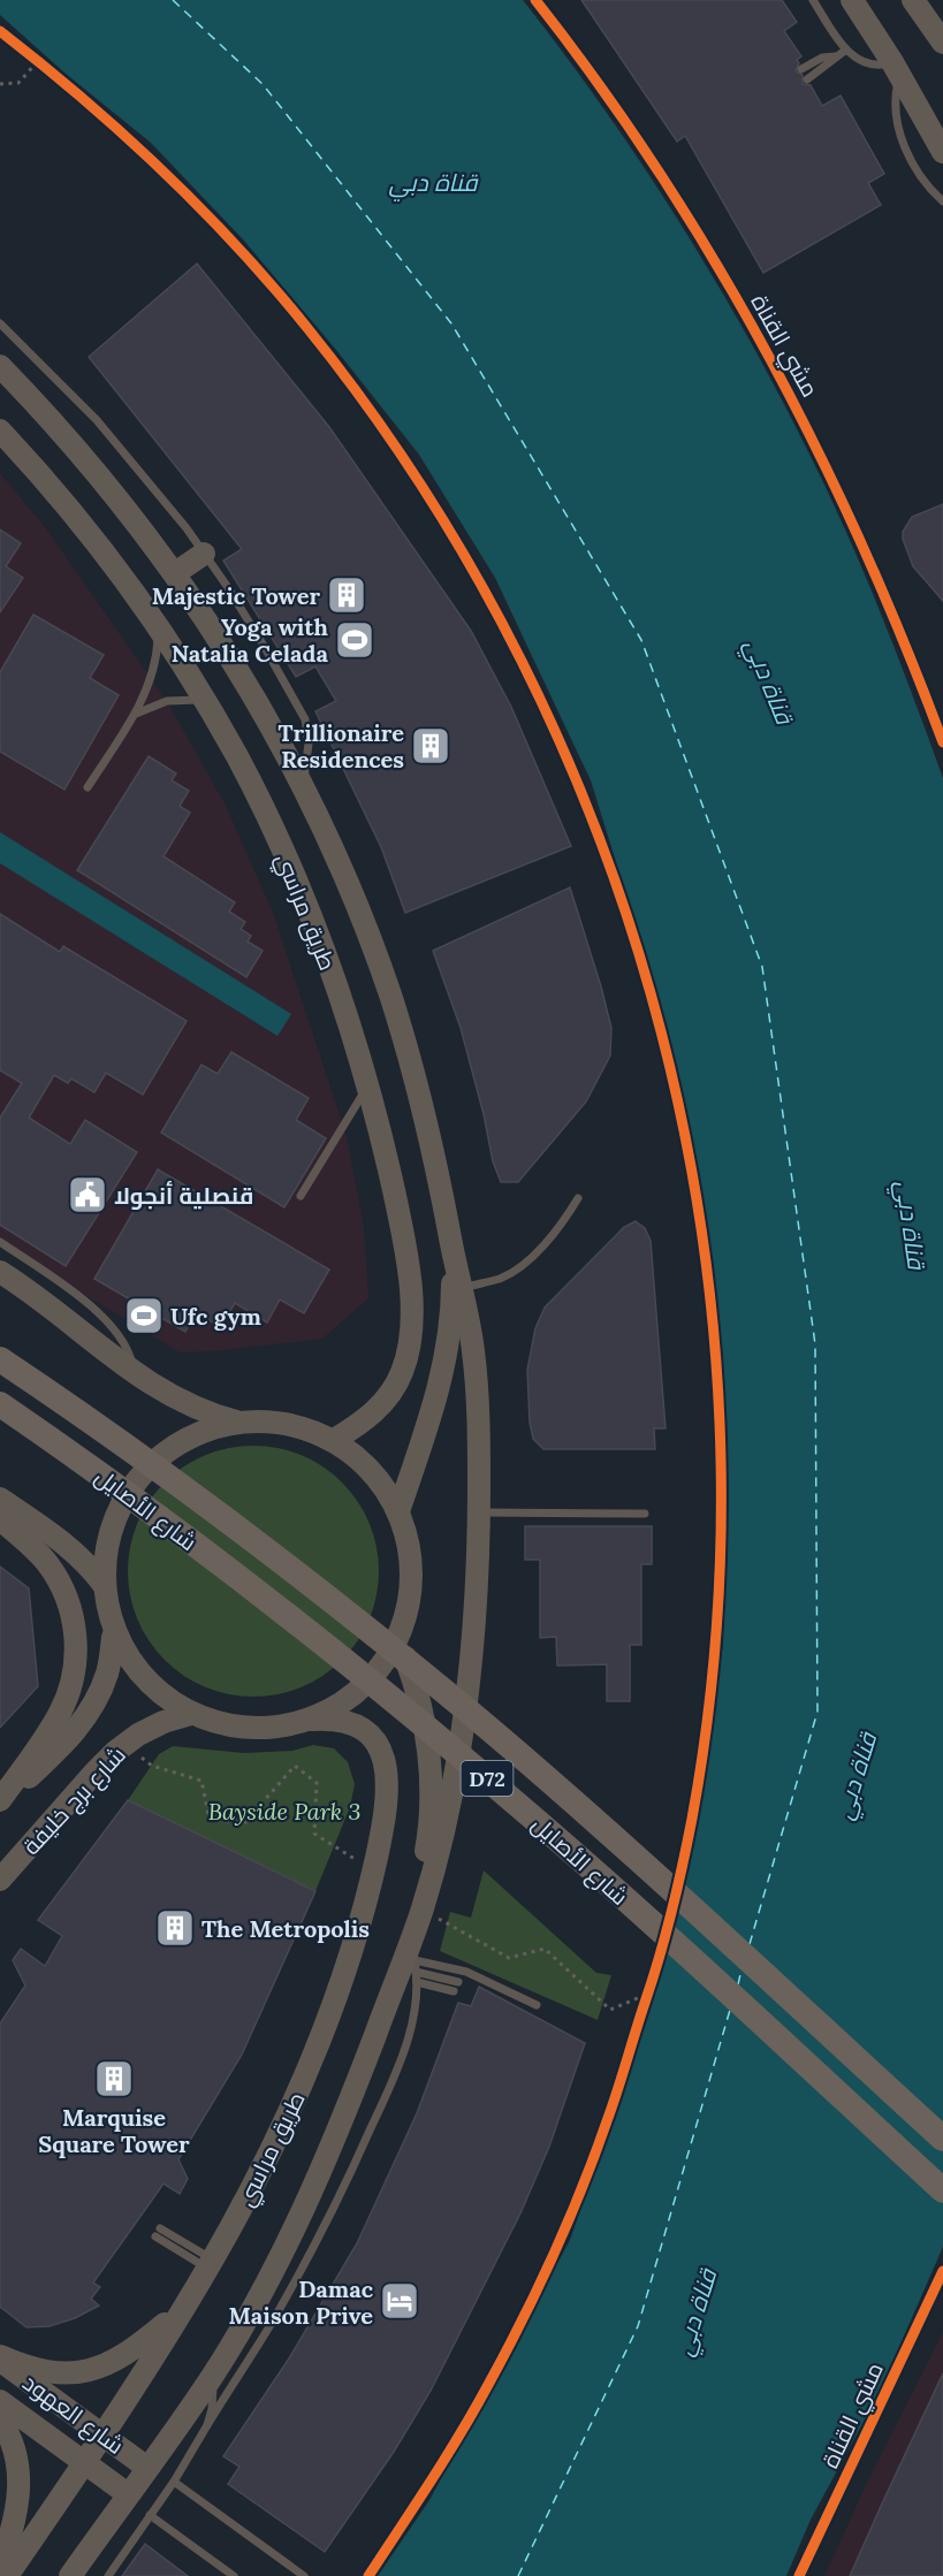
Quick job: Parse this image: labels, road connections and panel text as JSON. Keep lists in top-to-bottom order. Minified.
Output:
{"streets":{"main road":["طريق مراسي","شارع الأصايل","D72","شارع برج خليفة","شارع العهود"],"cycle path":["مشي القناة"]},"crossings":[["طريق مراسي","شارع العهود"]],"water":["قناة دبي"],"parks":["Bayside Park 3"],"places":{"building":["Majestic Tower","Trillionaire Residences","The Metropolis","Marquise Square Tower"],"sports":["Yoga with Natalia Celada","Ufc gym"],"public building":["قنصلية أنجولا"],"hotel":["Damac Maison Prive"]}}
